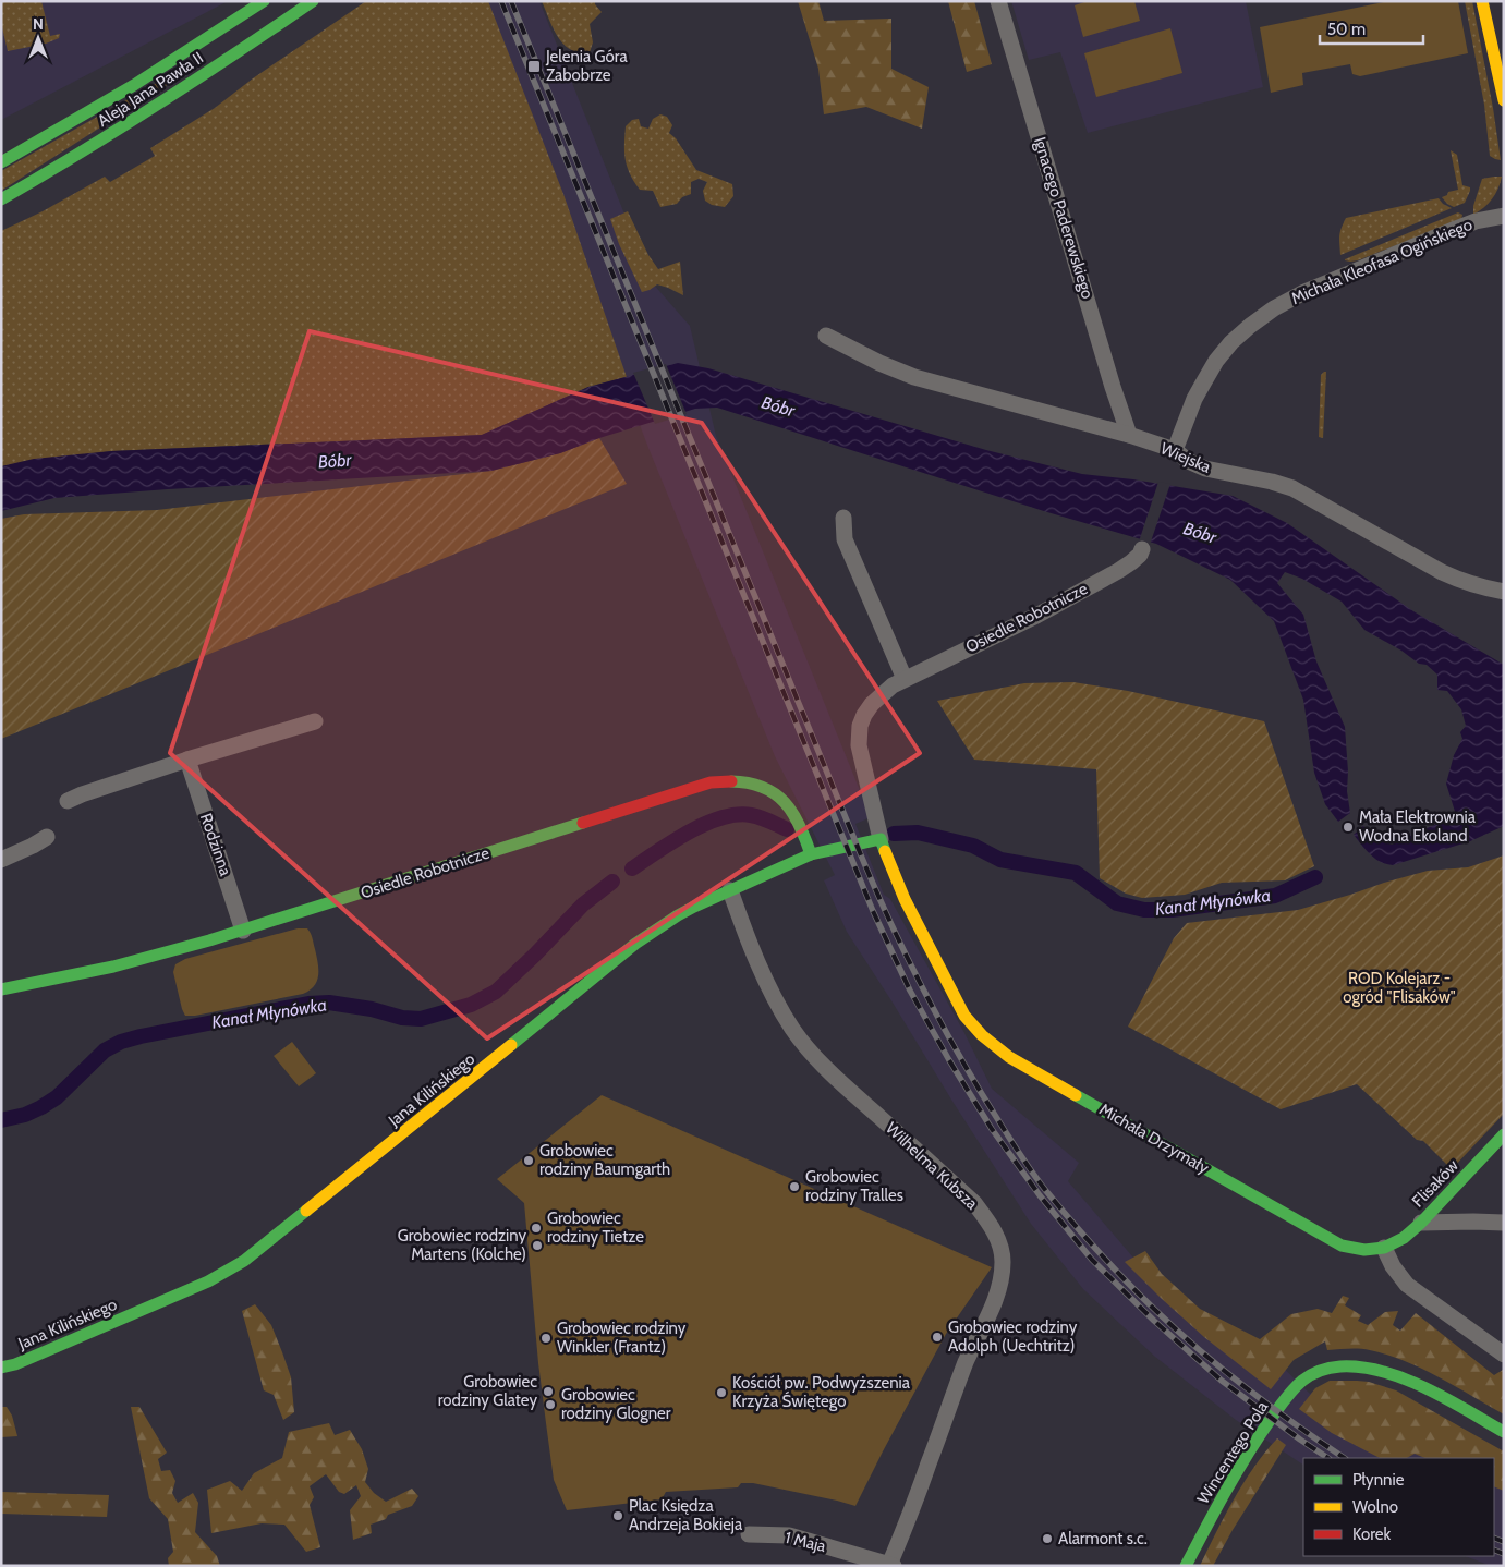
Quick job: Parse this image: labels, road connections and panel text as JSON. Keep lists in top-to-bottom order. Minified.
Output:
{"streets":{"street":["Aleja Jana Pawła II","Ignacego Paderewskiego","Michała Kleofasa Ogińskiego","Wiejska","Osiedle Robotnicze","Rodzinna","Jana Kilińskiego","Michała Drzymały","Wilhelma Kubsza","Flisaków","Wincentego Pola","1 Maja"]},"crossings":[["Ignacego Paderewskiego","Wiejska"],["Michała Kleofasa Ogińskiego","Wiejska"],["Osiedle Robotnicze","Rodzinna"],["Osiedle Robotnicze","Jana Kilińskiego"],["Osiedle Robotnicze","Michała Drzymały"],["Jana Kilińskiego","Michała Drzymały"],["Jana Kilińskiego","Wilhelma Kubsza"],["Michała Drzymały","Flisaków"],["Wilhelma Kubsza","1 Maja"]],"water":["Bóbr","Kanał Młynówka"],"parks":["ROD Kolejarz - ogród \"Flisaków\""],"places":{"transit":["Jelenia Góra Zabobrze"],"other":["Mała Elektrownia Wodna Ekoland","Grobowiec rodziny Baumgarth","Grobowiec rodziny Tralles","Grobowiec rodziny Tietze","Grobowiec rodziny Martens (Kolche)","Grobowiec rodziny Adolph (Uechtritz)","Grobowiec rodziny Winkler (Frantz)","Grobowiec rodziny Glatey","Kościół pw. Podwyższenia Krzyża Świętego","Grobowiec rodziny Glogner","Plac Księdza Andrzeja Bokieja","Alarmont s.c."]},"legend":["Płynnie","Wolno","Korek"],"scale_bar":"50 m","north":"top"}
